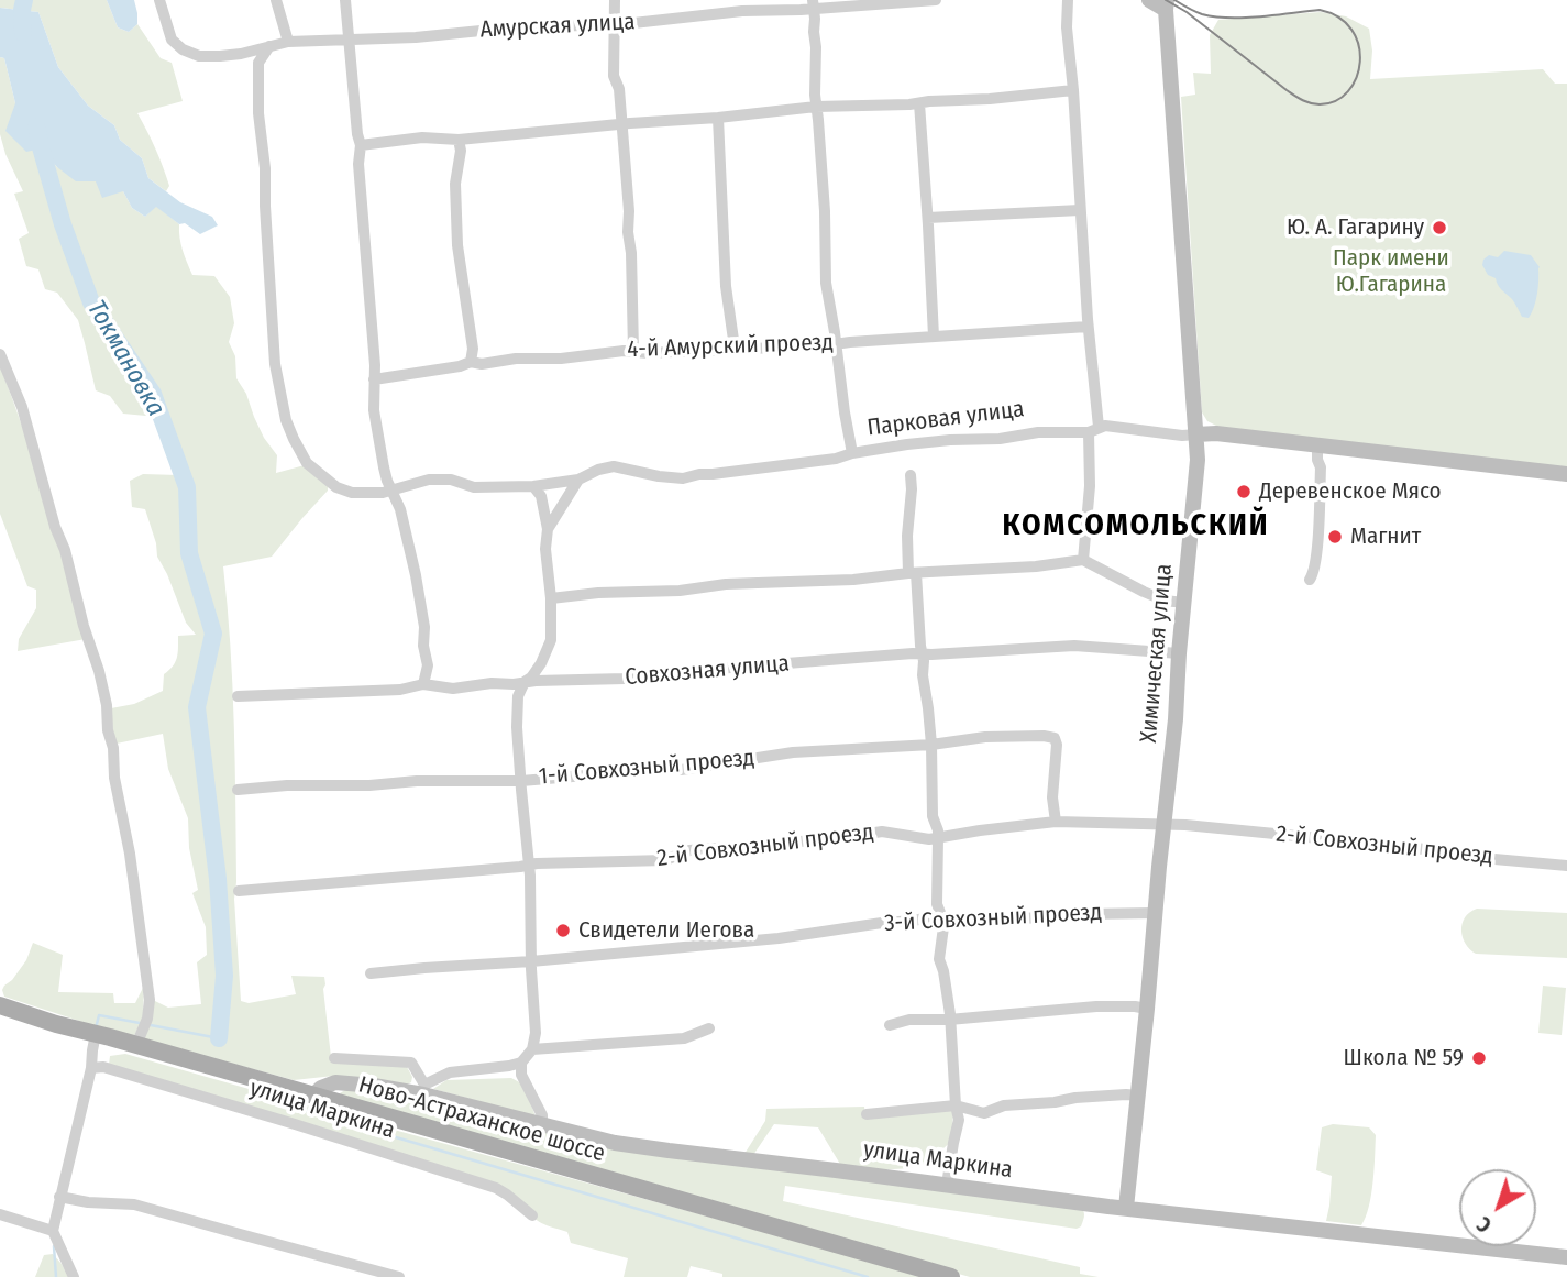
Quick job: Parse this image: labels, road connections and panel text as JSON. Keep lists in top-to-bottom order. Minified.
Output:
{"streets":{"main road":["Ново-Астраханское шоссе"],"street":["Амурская улица","4-й Амурский проезд","Парковая улица","Химическая улица","Совхозная улица","1-й Совхозный проезд","2-й Совхозный проезд","3-й Совхозный проезд","улица Маркина"]},"crossings":[["Амурская улица","Парковая улица"],["Парковая улица","Химическая улица"],["Химическая улица","Совхозная улица"],["Химическая улица","2-й Совхозный проезд"],["Химическая улица","3-й Совхозный проезд"],["Химическая улица","улица Маркина"],["1-й Совхозный проезд","2-й Совхозный проезд"],["улица Маркина","Ново-Астраханское шоссе"]],"districts":["КОМСОМОЛЬСКИЙ"],"water":["Токмановка"],"parks":["Парк имени Ю.Гагарина"],"places":["Ю. А. Гагарину","Деревенское Мясо","Магнит","Свидетели Иегова","Школа № 59"],"north":"bottom left"}
